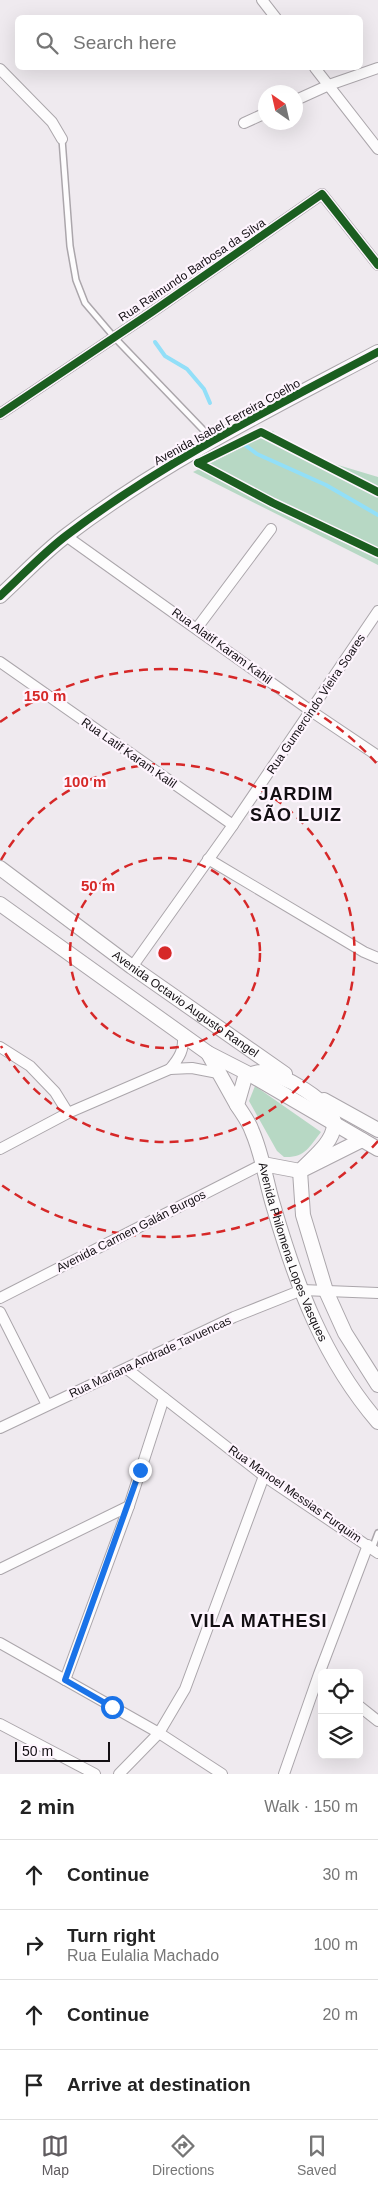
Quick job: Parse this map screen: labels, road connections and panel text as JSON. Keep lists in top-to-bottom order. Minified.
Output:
{"streets":{"street":["Rua Raimundo Barbosa da Silva","Avenida Isabel Ferreira Coelho","Rua Alatif Karam Kahil","Rua Gumercindo Vieira Soares","Rua Latif Karam Kalil","Avenida Octavio Augusto Rangel","Avenida Carmen Galán Burgos","Avenida Philomena Lopes Vasques","Rua Mariana Andrade Tavuencas","Rua Manoel Messias Furquim"]},"crossings":[["Avenida Isabel Ferreira Coelho","Rua Alatif Karam Kahil"],["Rua Alatif Karam Kahil","Rua Gumercindo Vieira Soares"],["Rua Gumercindo Vieira Soares","Rua Latif Karam Kalil"],["Rua Gumercindo Vieira Soares","Avenida Octavio Augusto Rangel"],["Avenida Octavio Augusto Rangel","Avenida Philomena Lopes Vasques"],["Avenida Carmen Galán Burgos","Avenida Philomena Lopes Vasques"],["Avenida Philomena Lopes Vasques","Rua Mariana Andrade Tavuencas"],["Rua Mariana Andrade Tavuencas","Rua Manoel Messias Furquim"]],"districts":["JARDIM SÃO LUIZ","VILA MATHESI"],"scale_bar":"50 m","north":"top left","page":{"search":"Search here","scale":"50 m","heading":["2 min","Walk · 150 m"],"list":[["Continue","30 m"],["Turn right","Rua Eulalia Machado","100 m"],["Continue","20 m"],"Arrive at destination"],"nav":["Map","Directions","Saved"]},"rings":["150 m","100 m","50 m"]}
